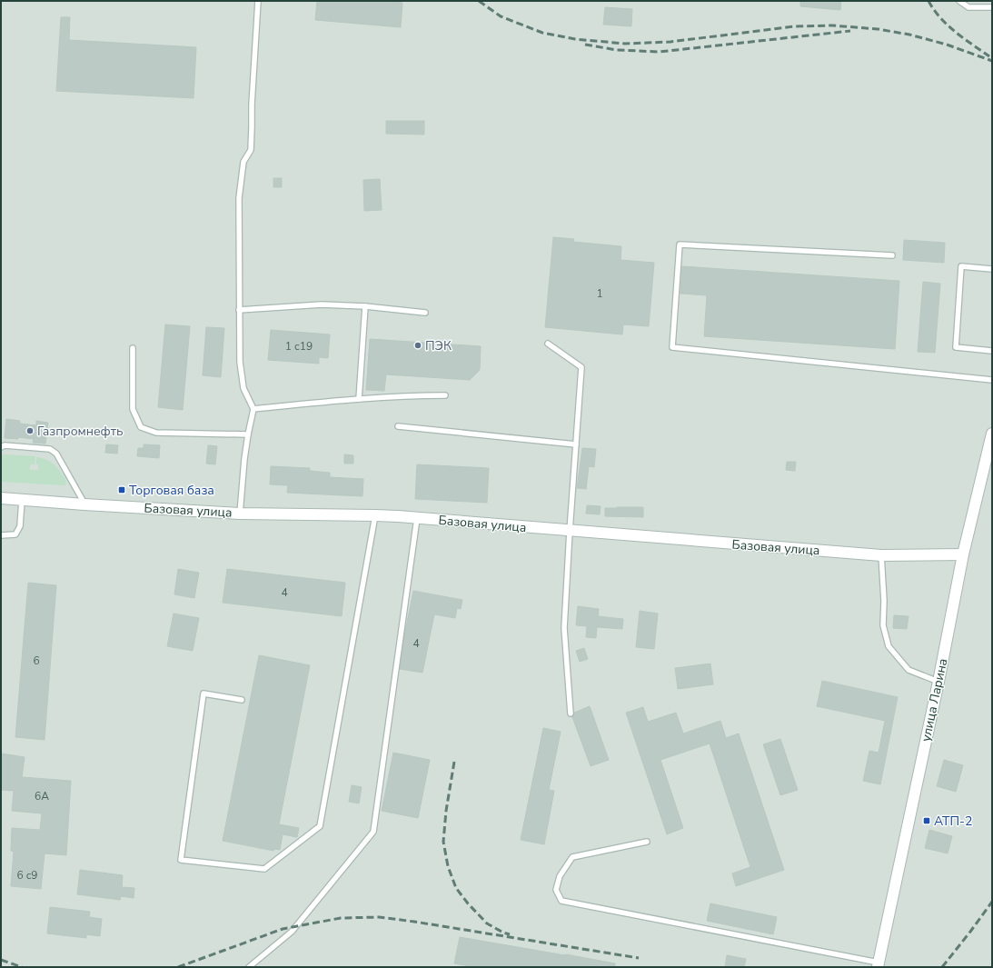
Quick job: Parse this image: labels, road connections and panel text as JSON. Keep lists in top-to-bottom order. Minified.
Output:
{"streets":{"street":["Базовая улица","улица Ларина"]},"crossings":[["Базовая улица","улица Ларина"]],"places":{"other":["ПЭК","Газпромнефть"],"transit":["Торговая база","АТП-2"]},"house_numbers":["1","1 с19","4","4","6","6А","6 с9"]}
